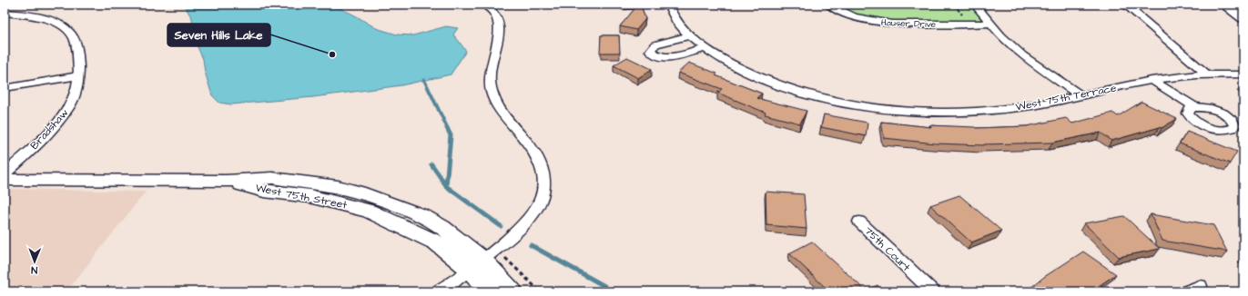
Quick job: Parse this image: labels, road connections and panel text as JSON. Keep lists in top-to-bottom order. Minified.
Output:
{"streets":{"main road":["West 75th Street"],"street":["Hauser Drive","West 75th Terrace","Bradshaw","75th Court"]},"places":["Seven Hills Lake"],"north":"bottom"}
